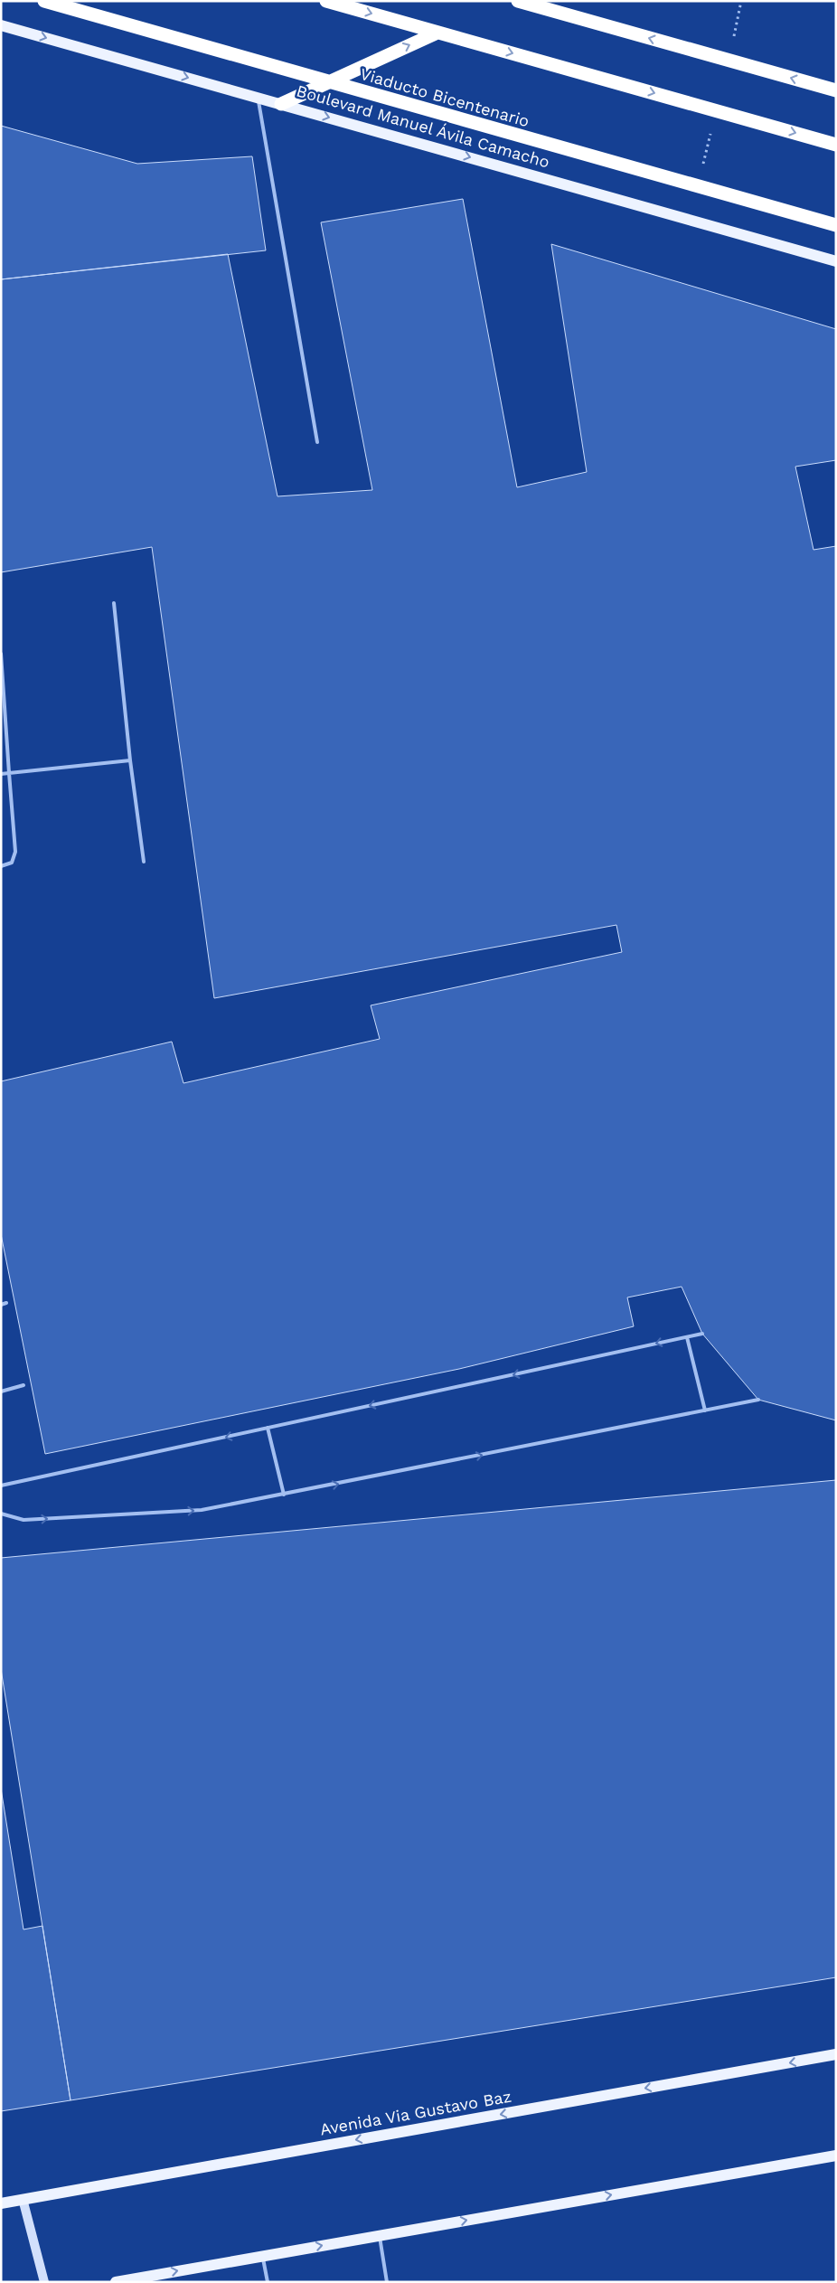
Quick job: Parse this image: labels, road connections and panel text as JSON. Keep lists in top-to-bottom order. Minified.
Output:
{"streets":{"highway":["Viaducto Bicentenario"],"main road":["Boulevard Manuel Ávila Camacho","Avenida Via Gustavo Baz"]},"one_way":["Boulevard Manuel Ávila Camacho"]}
